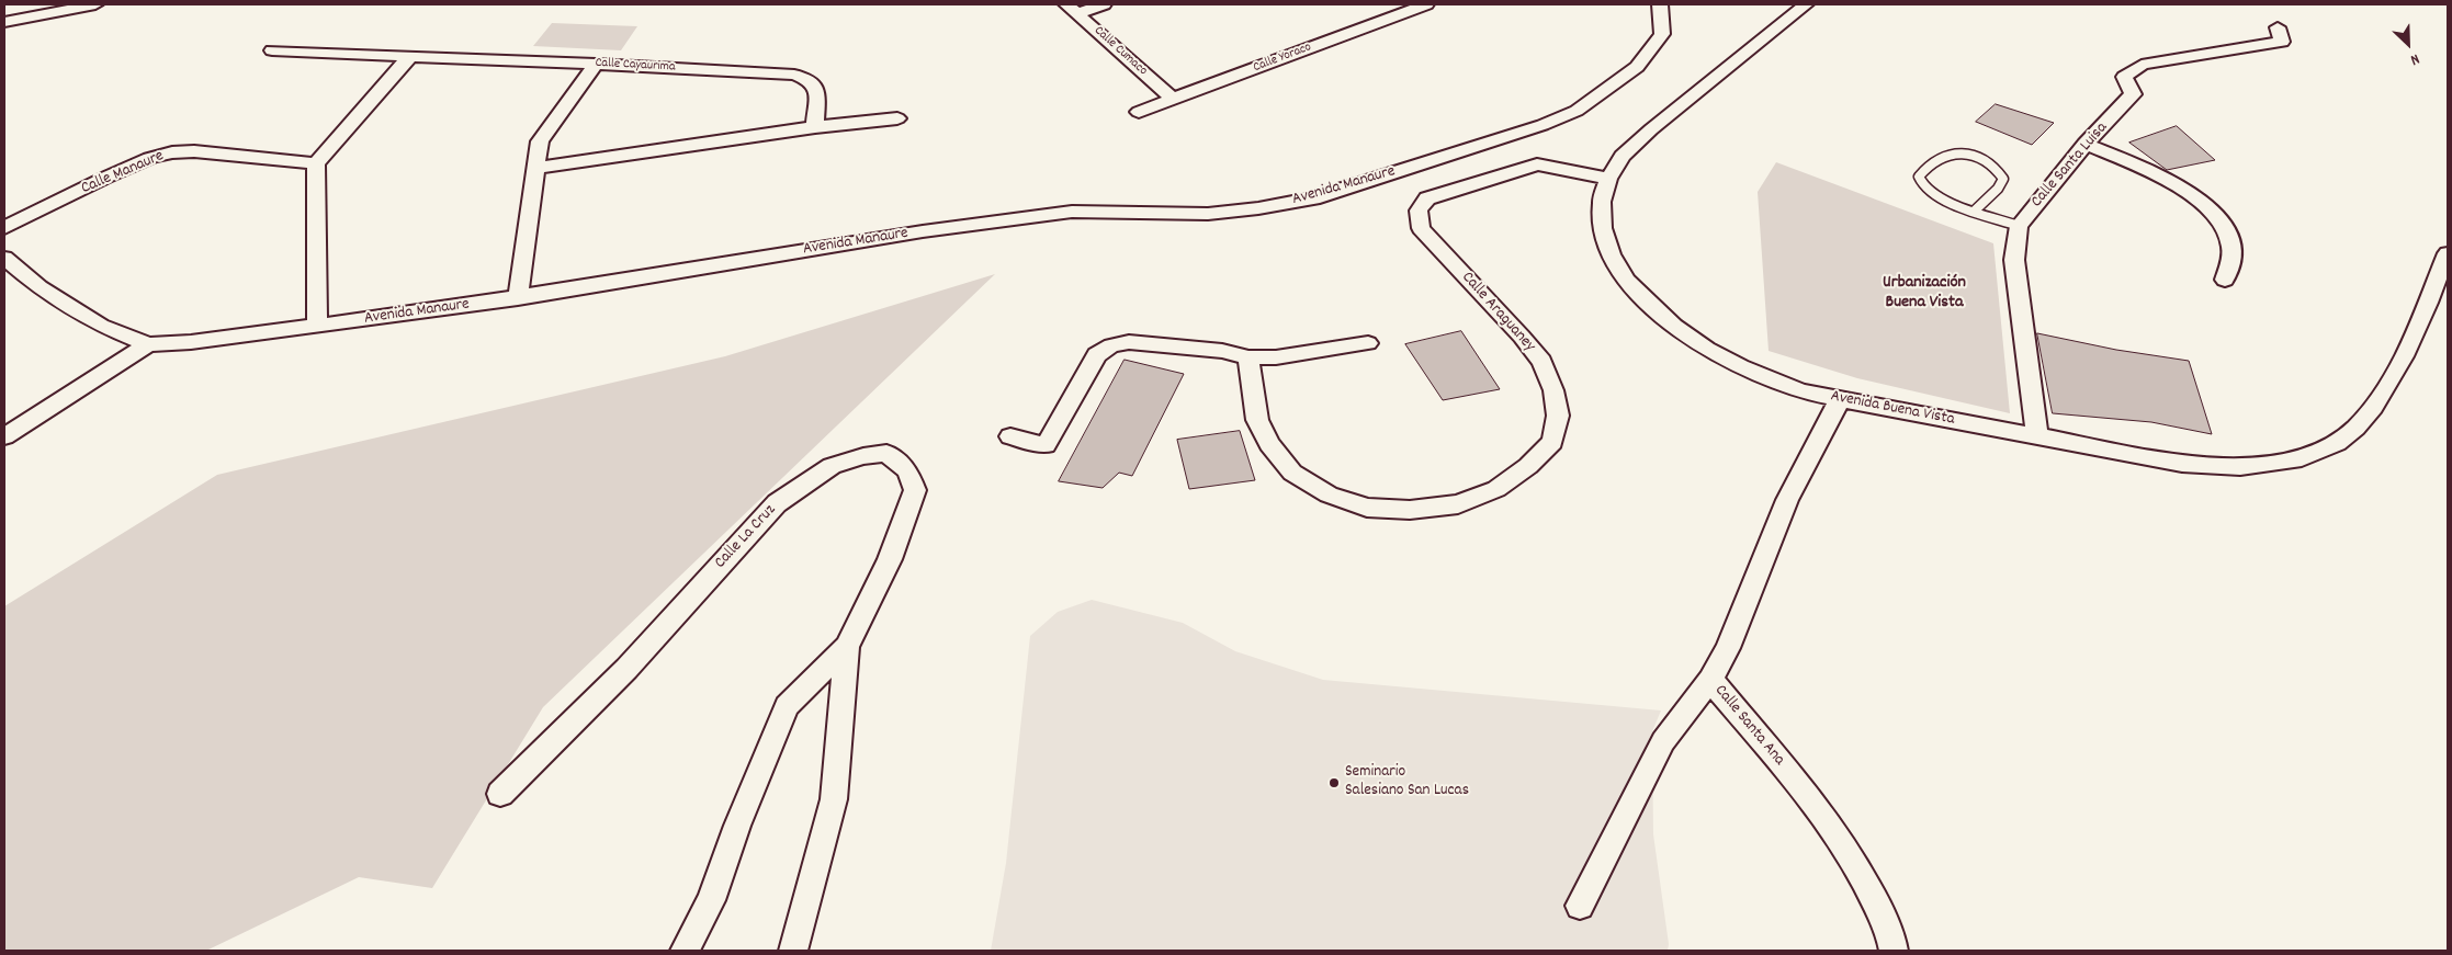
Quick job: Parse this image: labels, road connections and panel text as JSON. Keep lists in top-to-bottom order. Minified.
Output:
{"streets":{"street":["Calle Cumaco","Calle Yoraco","Calle Cayaurima","Calle Santa Luisa","Calle Manaure","Avenida Manaure","Calle Araguaney","Avenida Buena Vista","Calle La Cruz","Calle Santa Ana"]},"crossings":[["Calle Cumaco","Calle Yoraco"],["Calle Araguaney","Avenida Buena Vista"],["Avenida Buena Vista","Calle Santa Ana"]],"districts":["Urbanización Buena Vista"],"places":["Seminario Salesiano San Lucas"],"north":"bottom right"}
